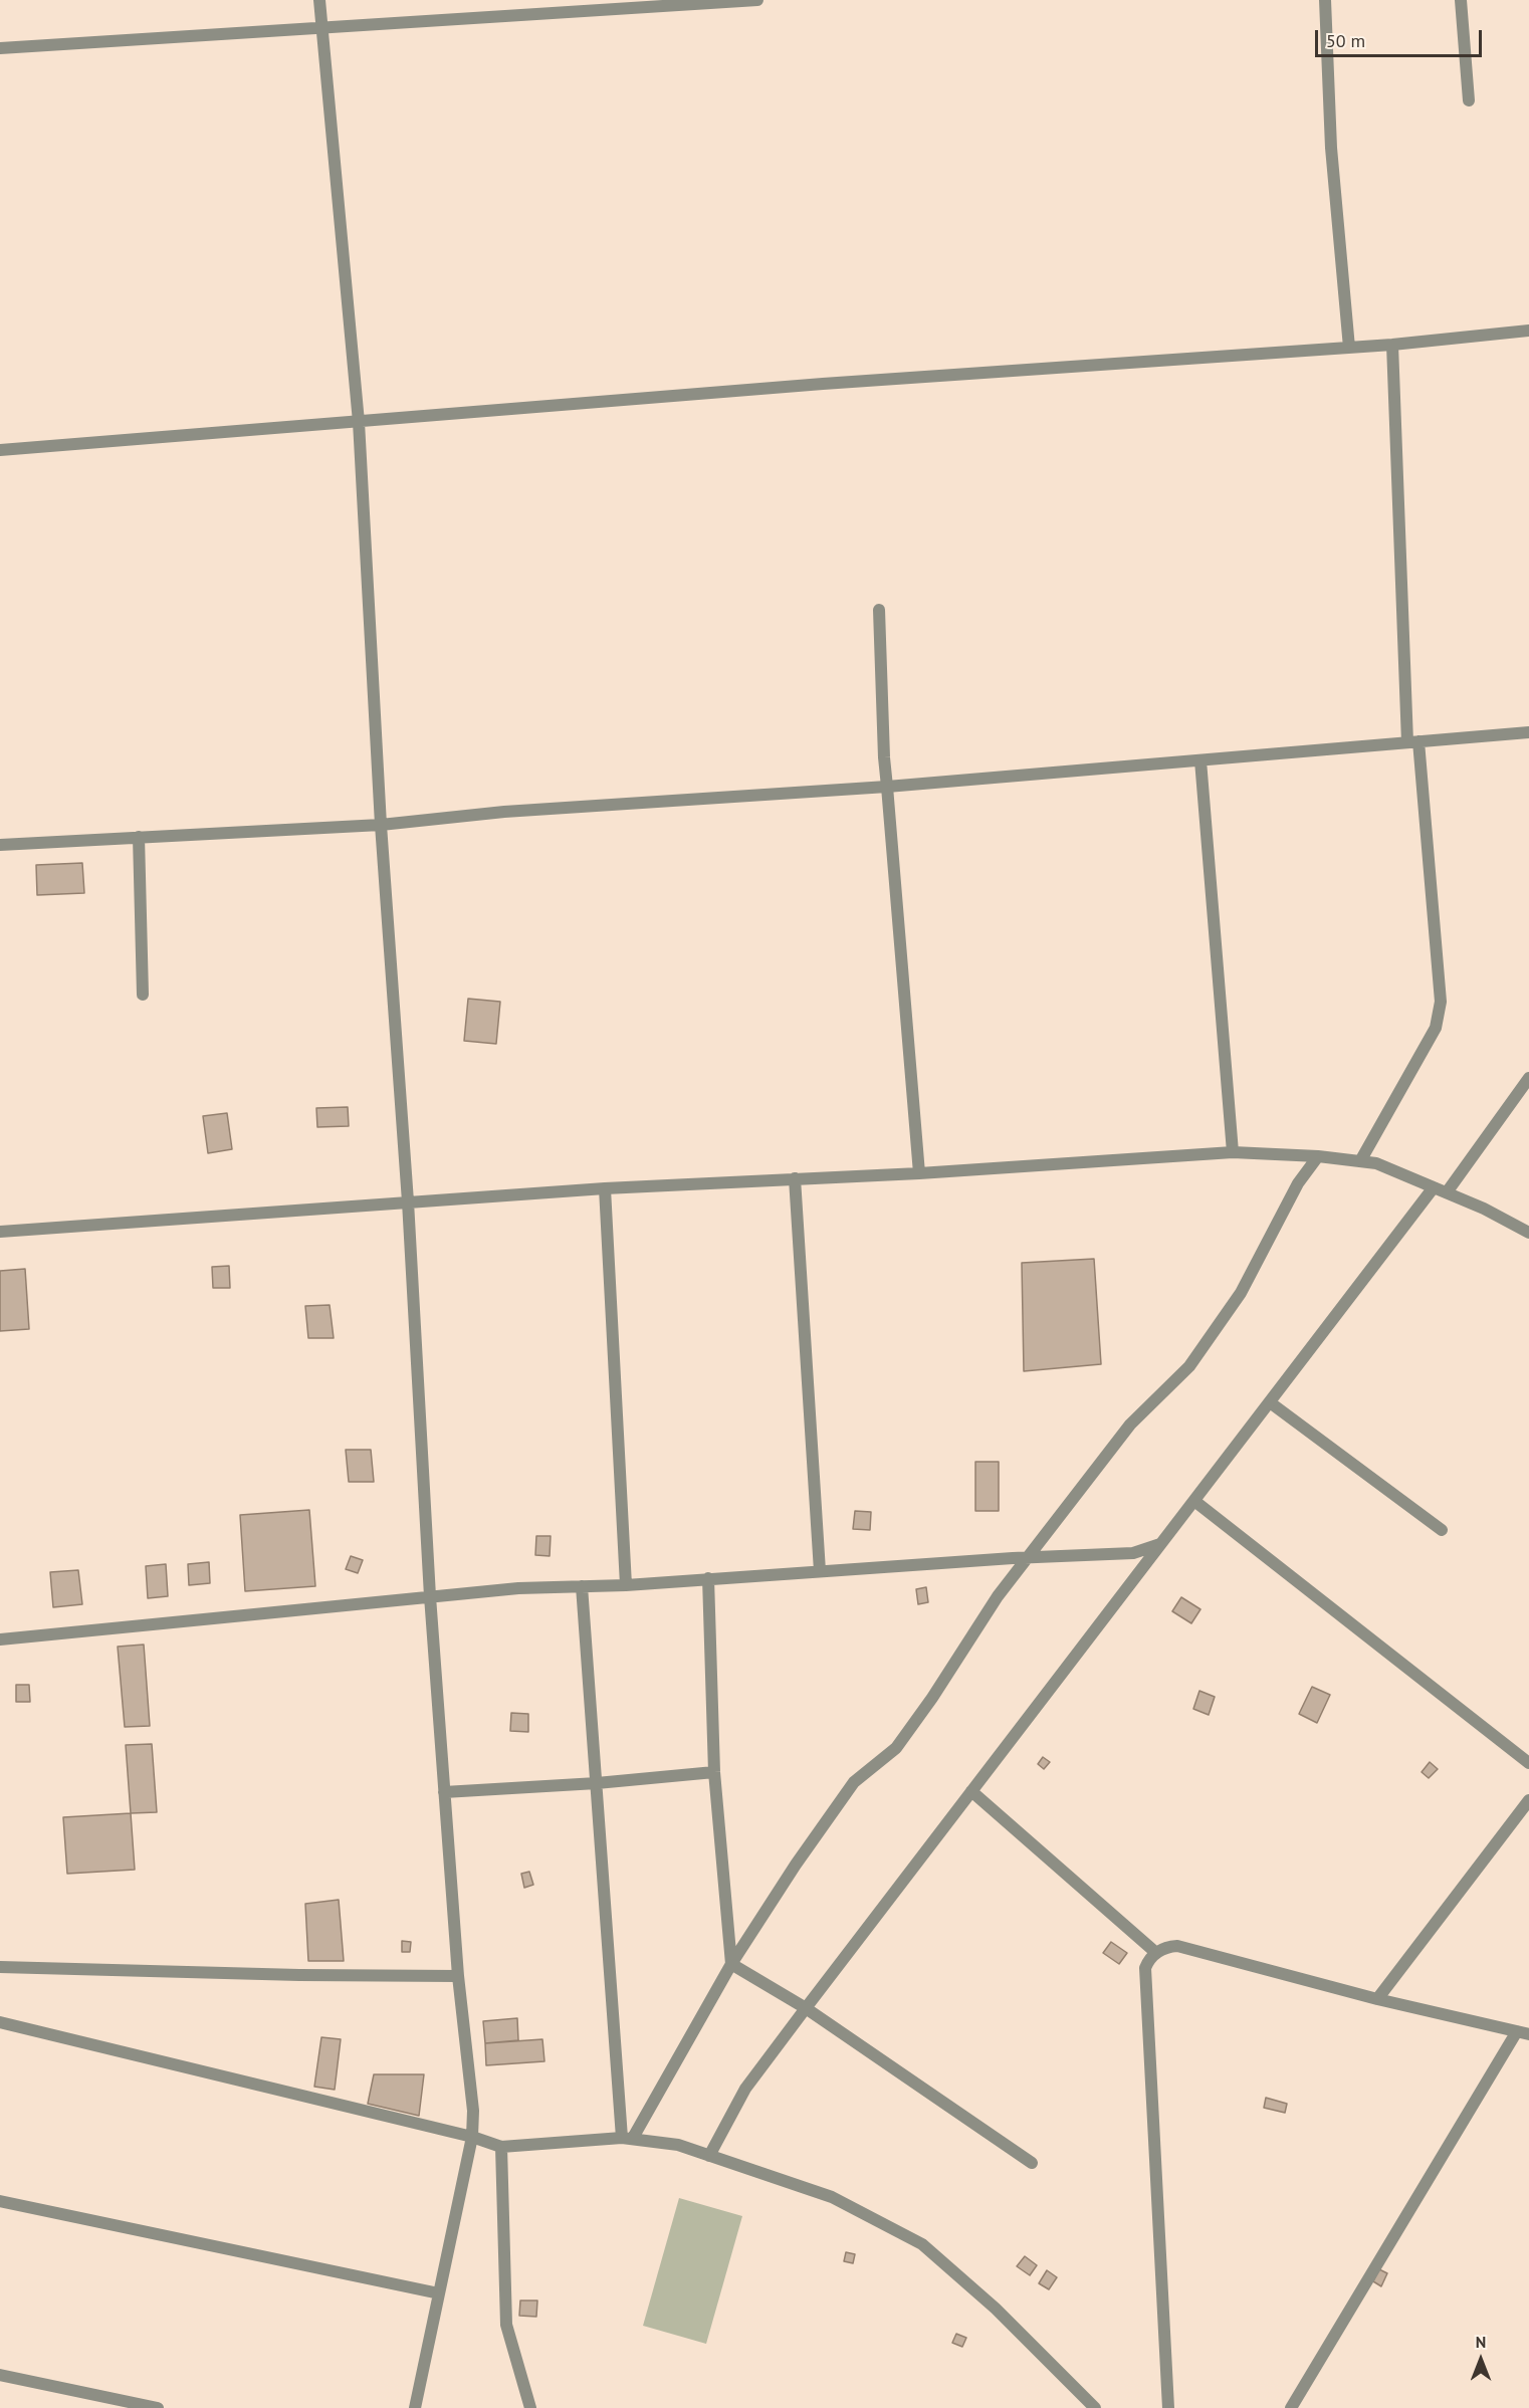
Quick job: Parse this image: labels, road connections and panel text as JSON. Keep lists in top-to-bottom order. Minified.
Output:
{"scale_bar":"50 m","north":"top"}
